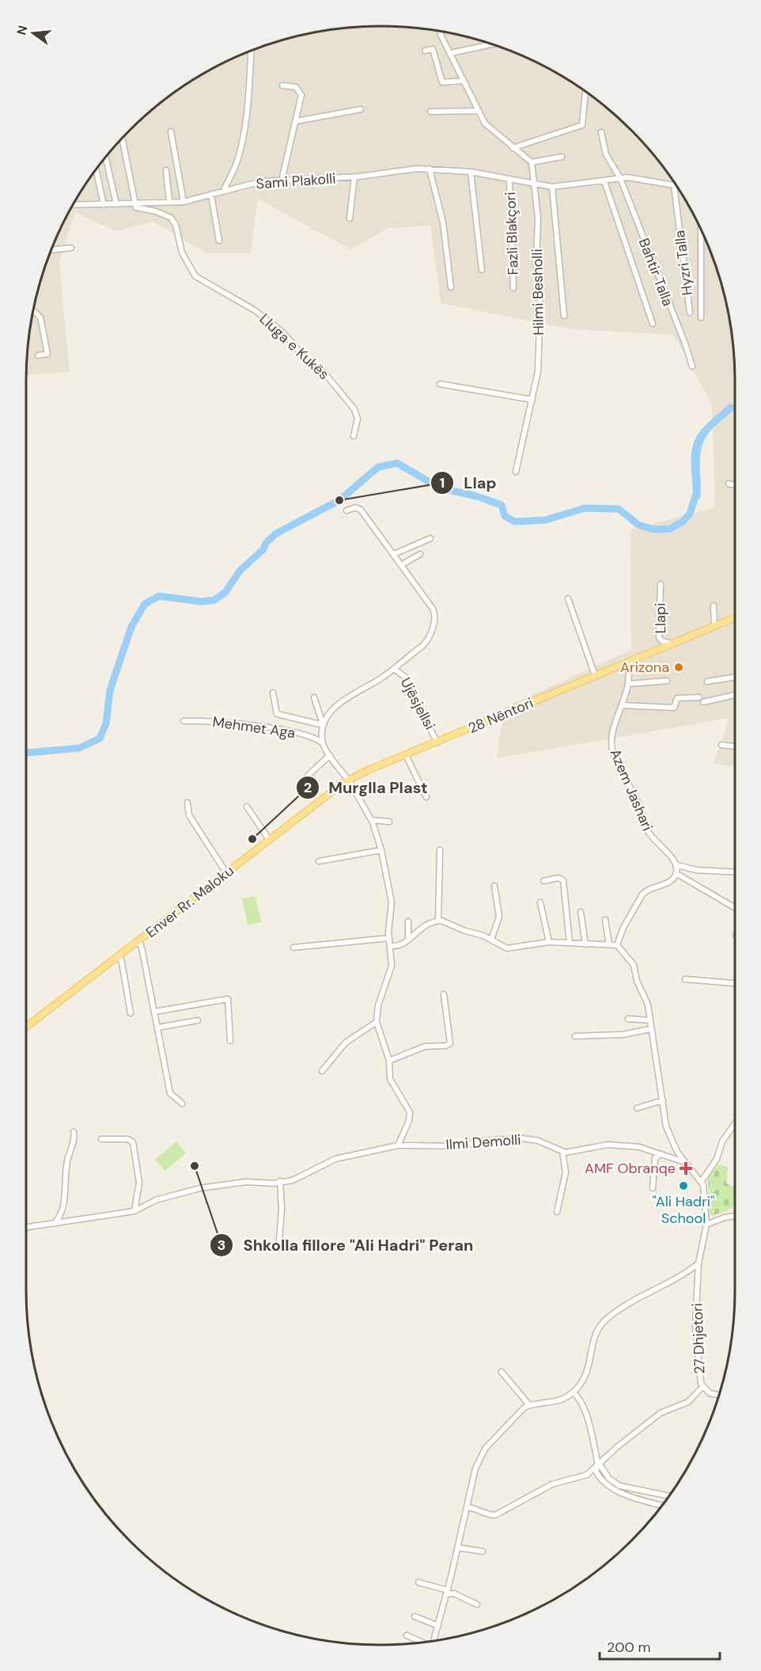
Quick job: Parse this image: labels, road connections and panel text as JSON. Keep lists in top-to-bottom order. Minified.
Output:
{"streets":{"main road":["28 Nëntori","Enver Rr. Maloku"],"street":["Sami Plakolli","Fazli Blakçori","Hyzri Talla","Bahtir Talla","Hilmi Besholli","Lluga e Kukës","Llapi","Ujësjellsi","Mehmet Aga","Azem Jashari","Ilmi Demolli","27 Dhjetori"]},"crossings":[["Sami Plakolli","Fazli Blakçori"],["Sami Plakolli","Hilmi Besholli"],["Sami Plakolli","Lluga e Kukës"],["Llapi","28 Nëntori"],["Ujësjellsi","28 Nëntori"],["28 Nëntori","Azem Jashari"],["28 Nëntori","Enver Rr. Maloku"]],"places":{"other":["Llap","Arizona","Murglla Plast","Shkolla fillore \"Ali Hadri\" Peran","\"Ali Hadri\" School"],"health":["AMF Obranqe"]},"scale_bar":"200 m","north":"left"}
